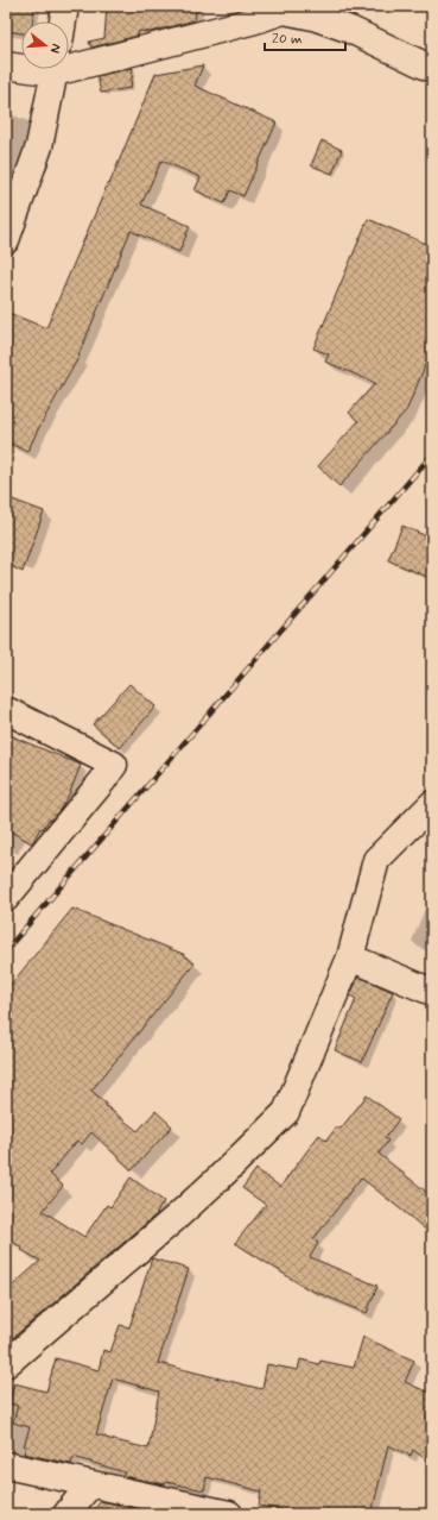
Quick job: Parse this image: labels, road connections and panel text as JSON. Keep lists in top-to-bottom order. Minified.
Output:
{"scale_bar":"20 m","north":"right"}
